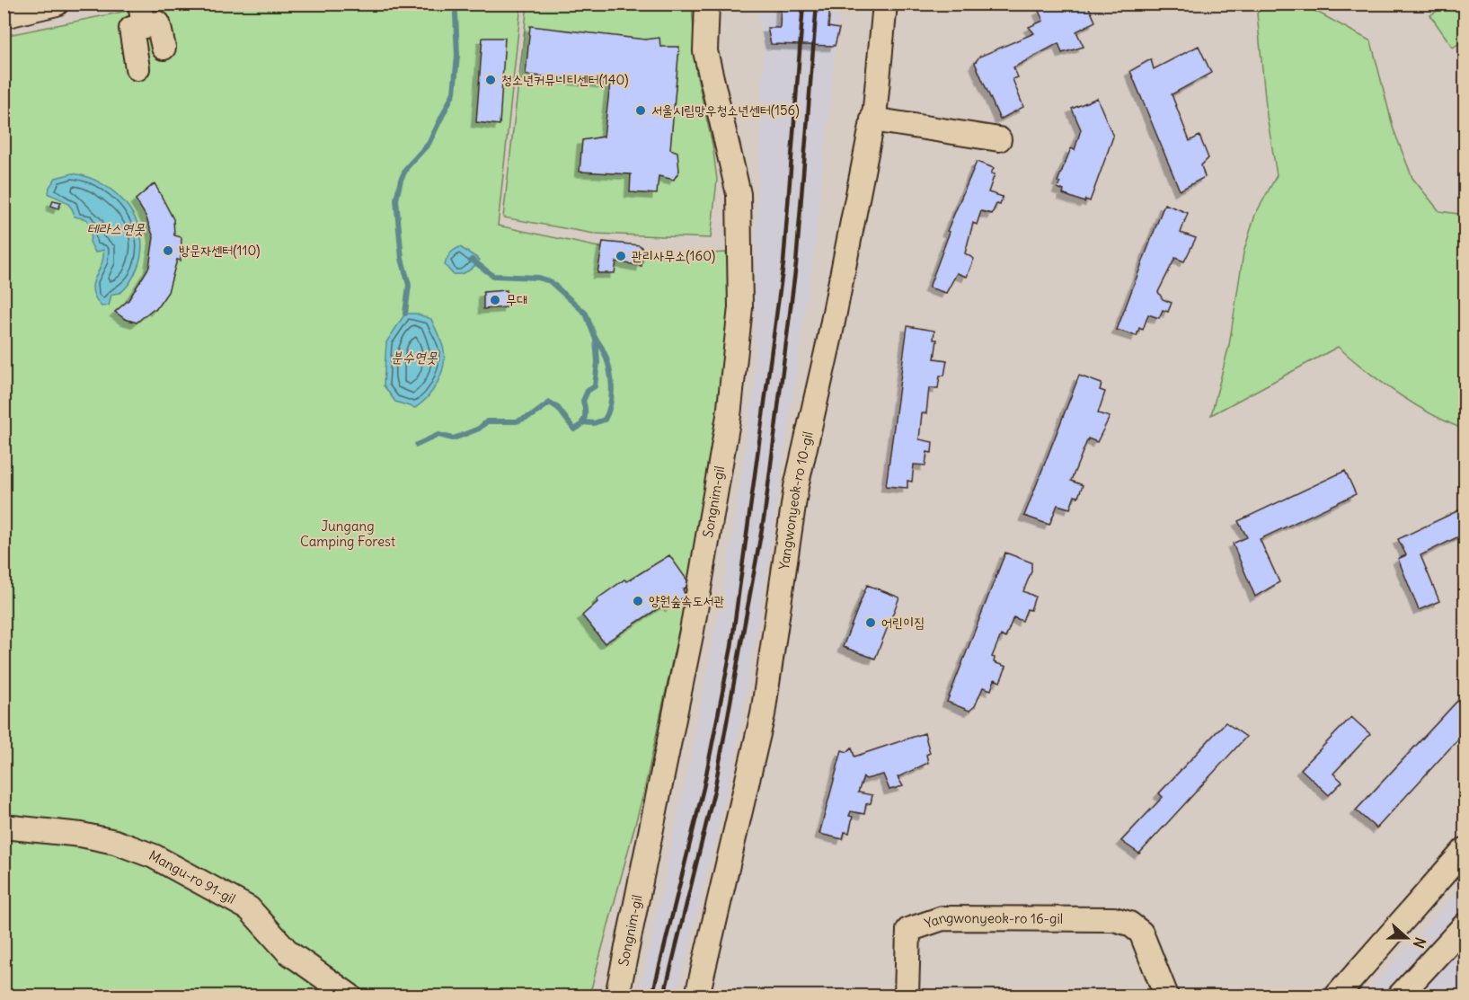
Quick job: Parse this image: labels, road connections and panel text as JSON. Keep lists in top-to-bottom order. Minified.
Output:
{"streets":{"street":["Yangwonyeok-ro 10-gil","Songnim-gil","Mangu-ro 91-gil","Yangwonyeok-ro 16-gil"]},"water":["테라스연못","분수연못"],"parks":["Jungang Camping Forest"],"places":["청소년커뮤니티센터(140)","서울시립망우청소년센터(156)","방문자센터(110)","관리사무소(160)","무대","양원숲속도서관","어린이집"],"north":"right"}
